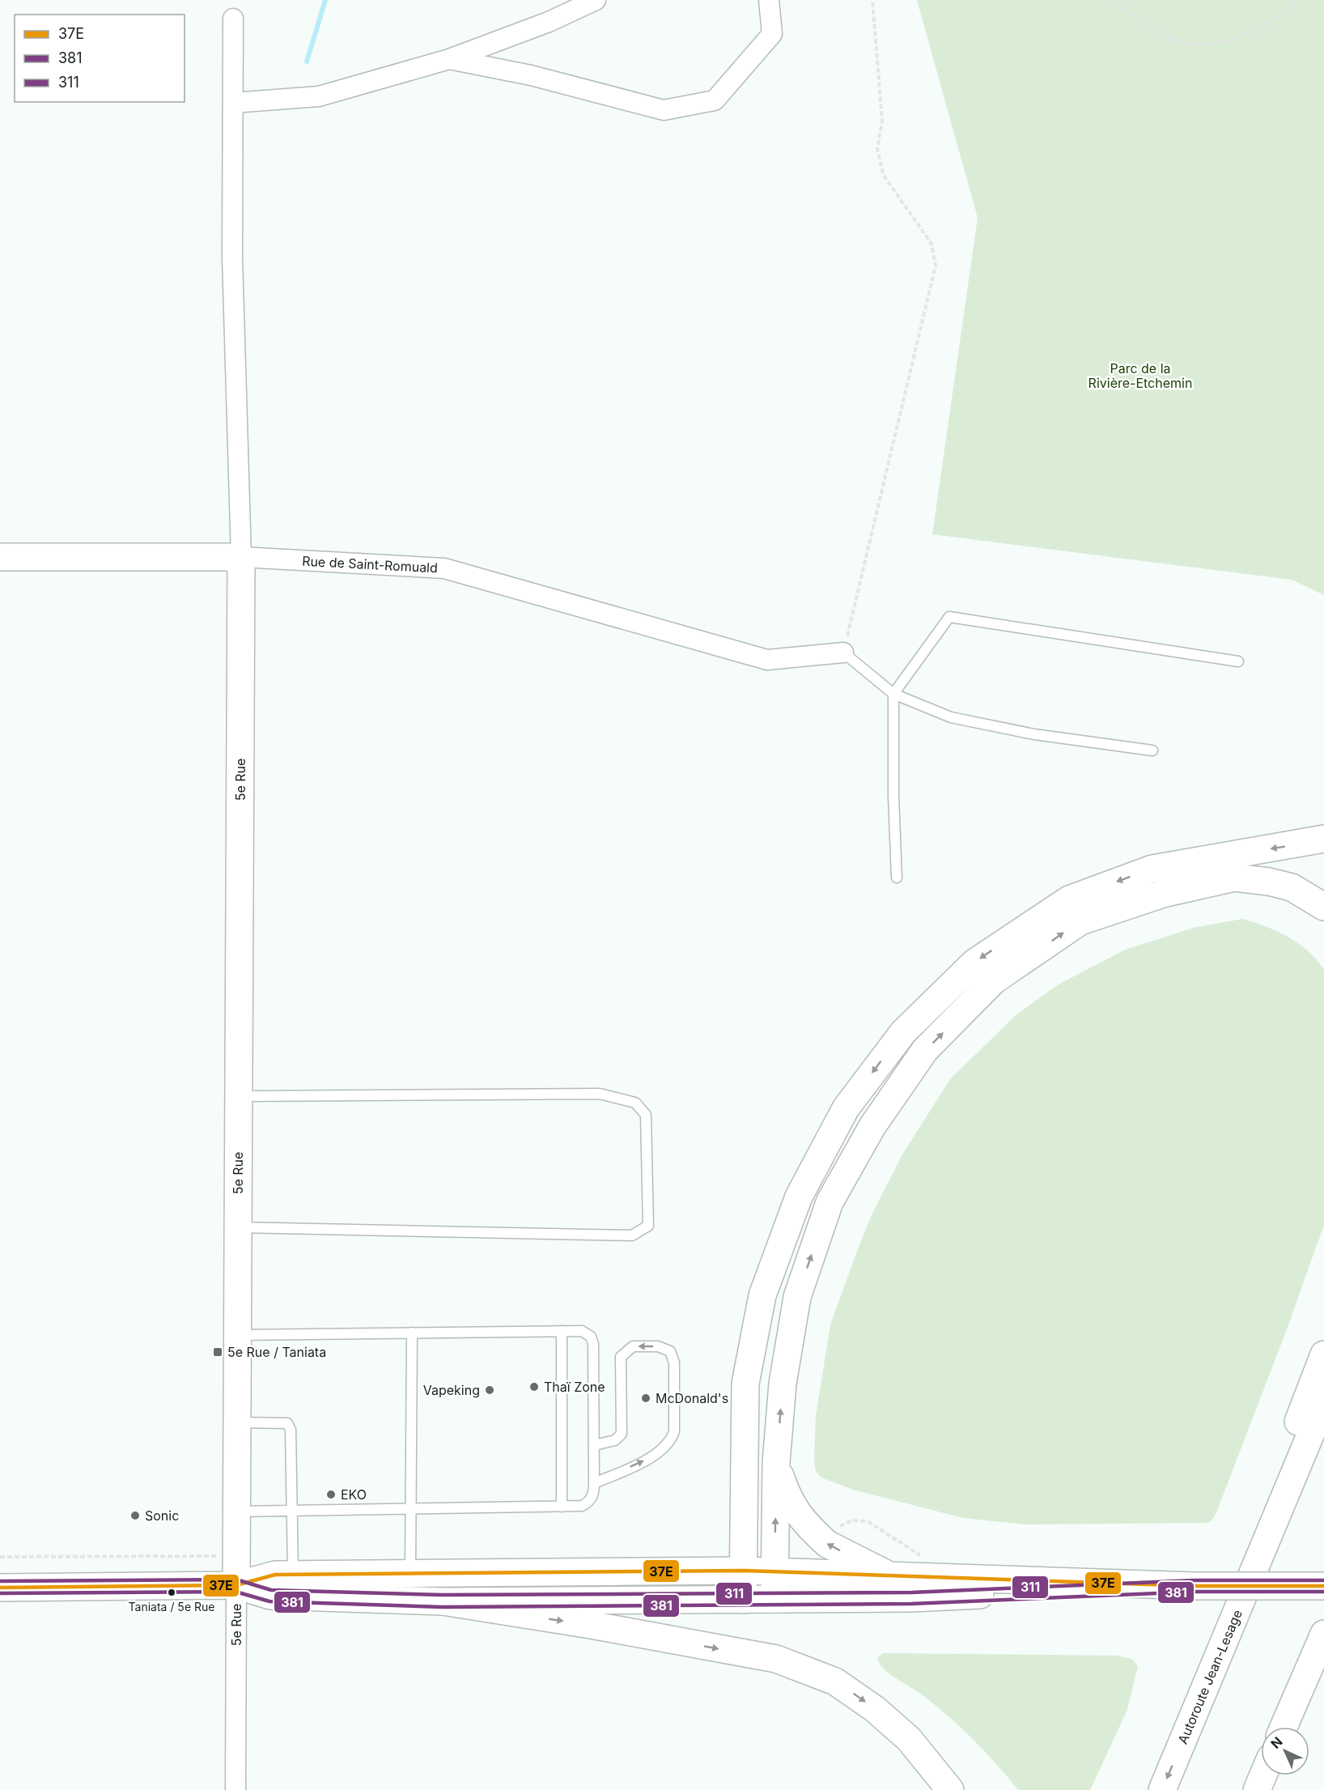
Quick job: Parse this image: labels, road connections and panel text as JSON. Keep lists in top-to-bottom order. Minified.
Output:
{"streets":{"main road":["Rue de Saint-Romuald","5e Rue","Autoroute Jean-Lesage"]},"crossings":[["Rue de Saint-Romuald","5e Rue"]],"parks":["Parc de la Rivière-Etchemin"],"places":{"transit":["5e Rue / Taniata"],"other":["Thaï Zone","Vapeking","McDonald's","EKO","Sonic","Taniata / 5e Rue"]},"lines":["transit line 37E","transit line 311","transit line 381"],"legend":["37E","381","311"],"north":"top left"}
